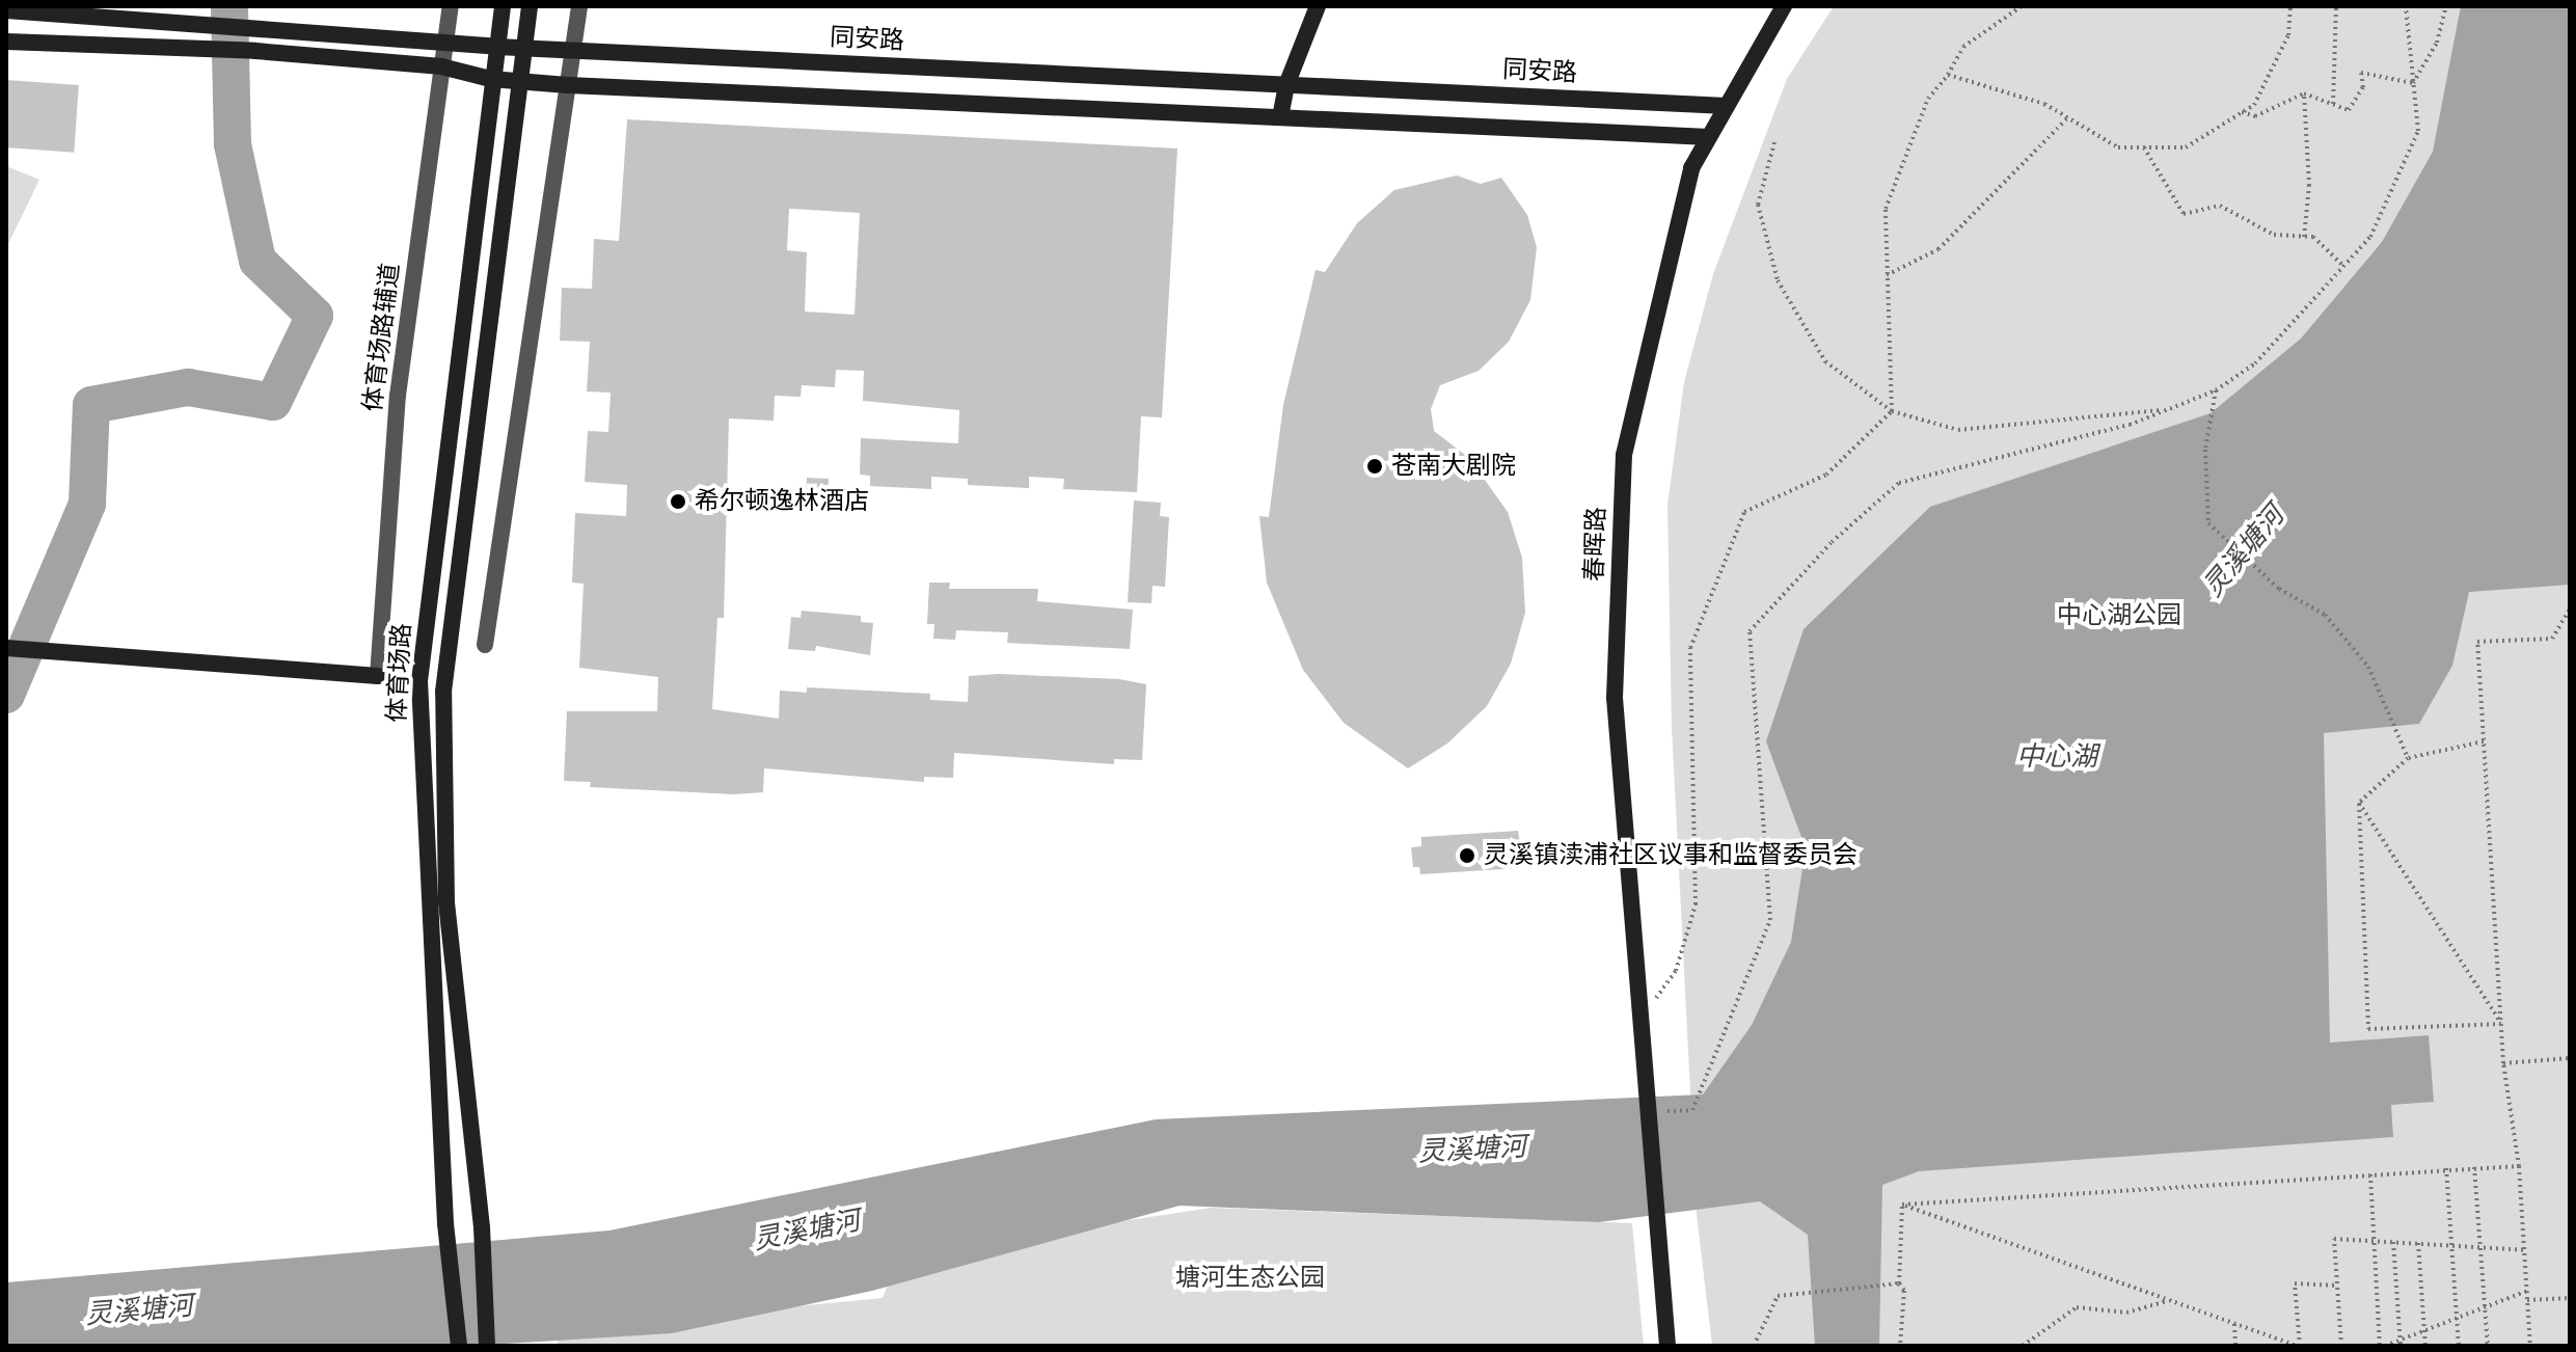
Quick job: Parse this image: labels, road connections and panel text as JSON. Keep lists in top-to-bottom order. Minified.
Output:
{"streets":{"street":["同安路","体育场路辅道","春晖路","体育场路"]},"crossings":[["同安路","体育场路辅道"],["同安路","春晖路"],["同安路","体育场路"]],"water":["灵溪塘河","中心湖"],"parks":["中心湖公园","塘河生态公园"],"places":["苍南大剧院","希尔顿逸林酒店","灵溪镇渎浦社区议事和监督委员会"]}
